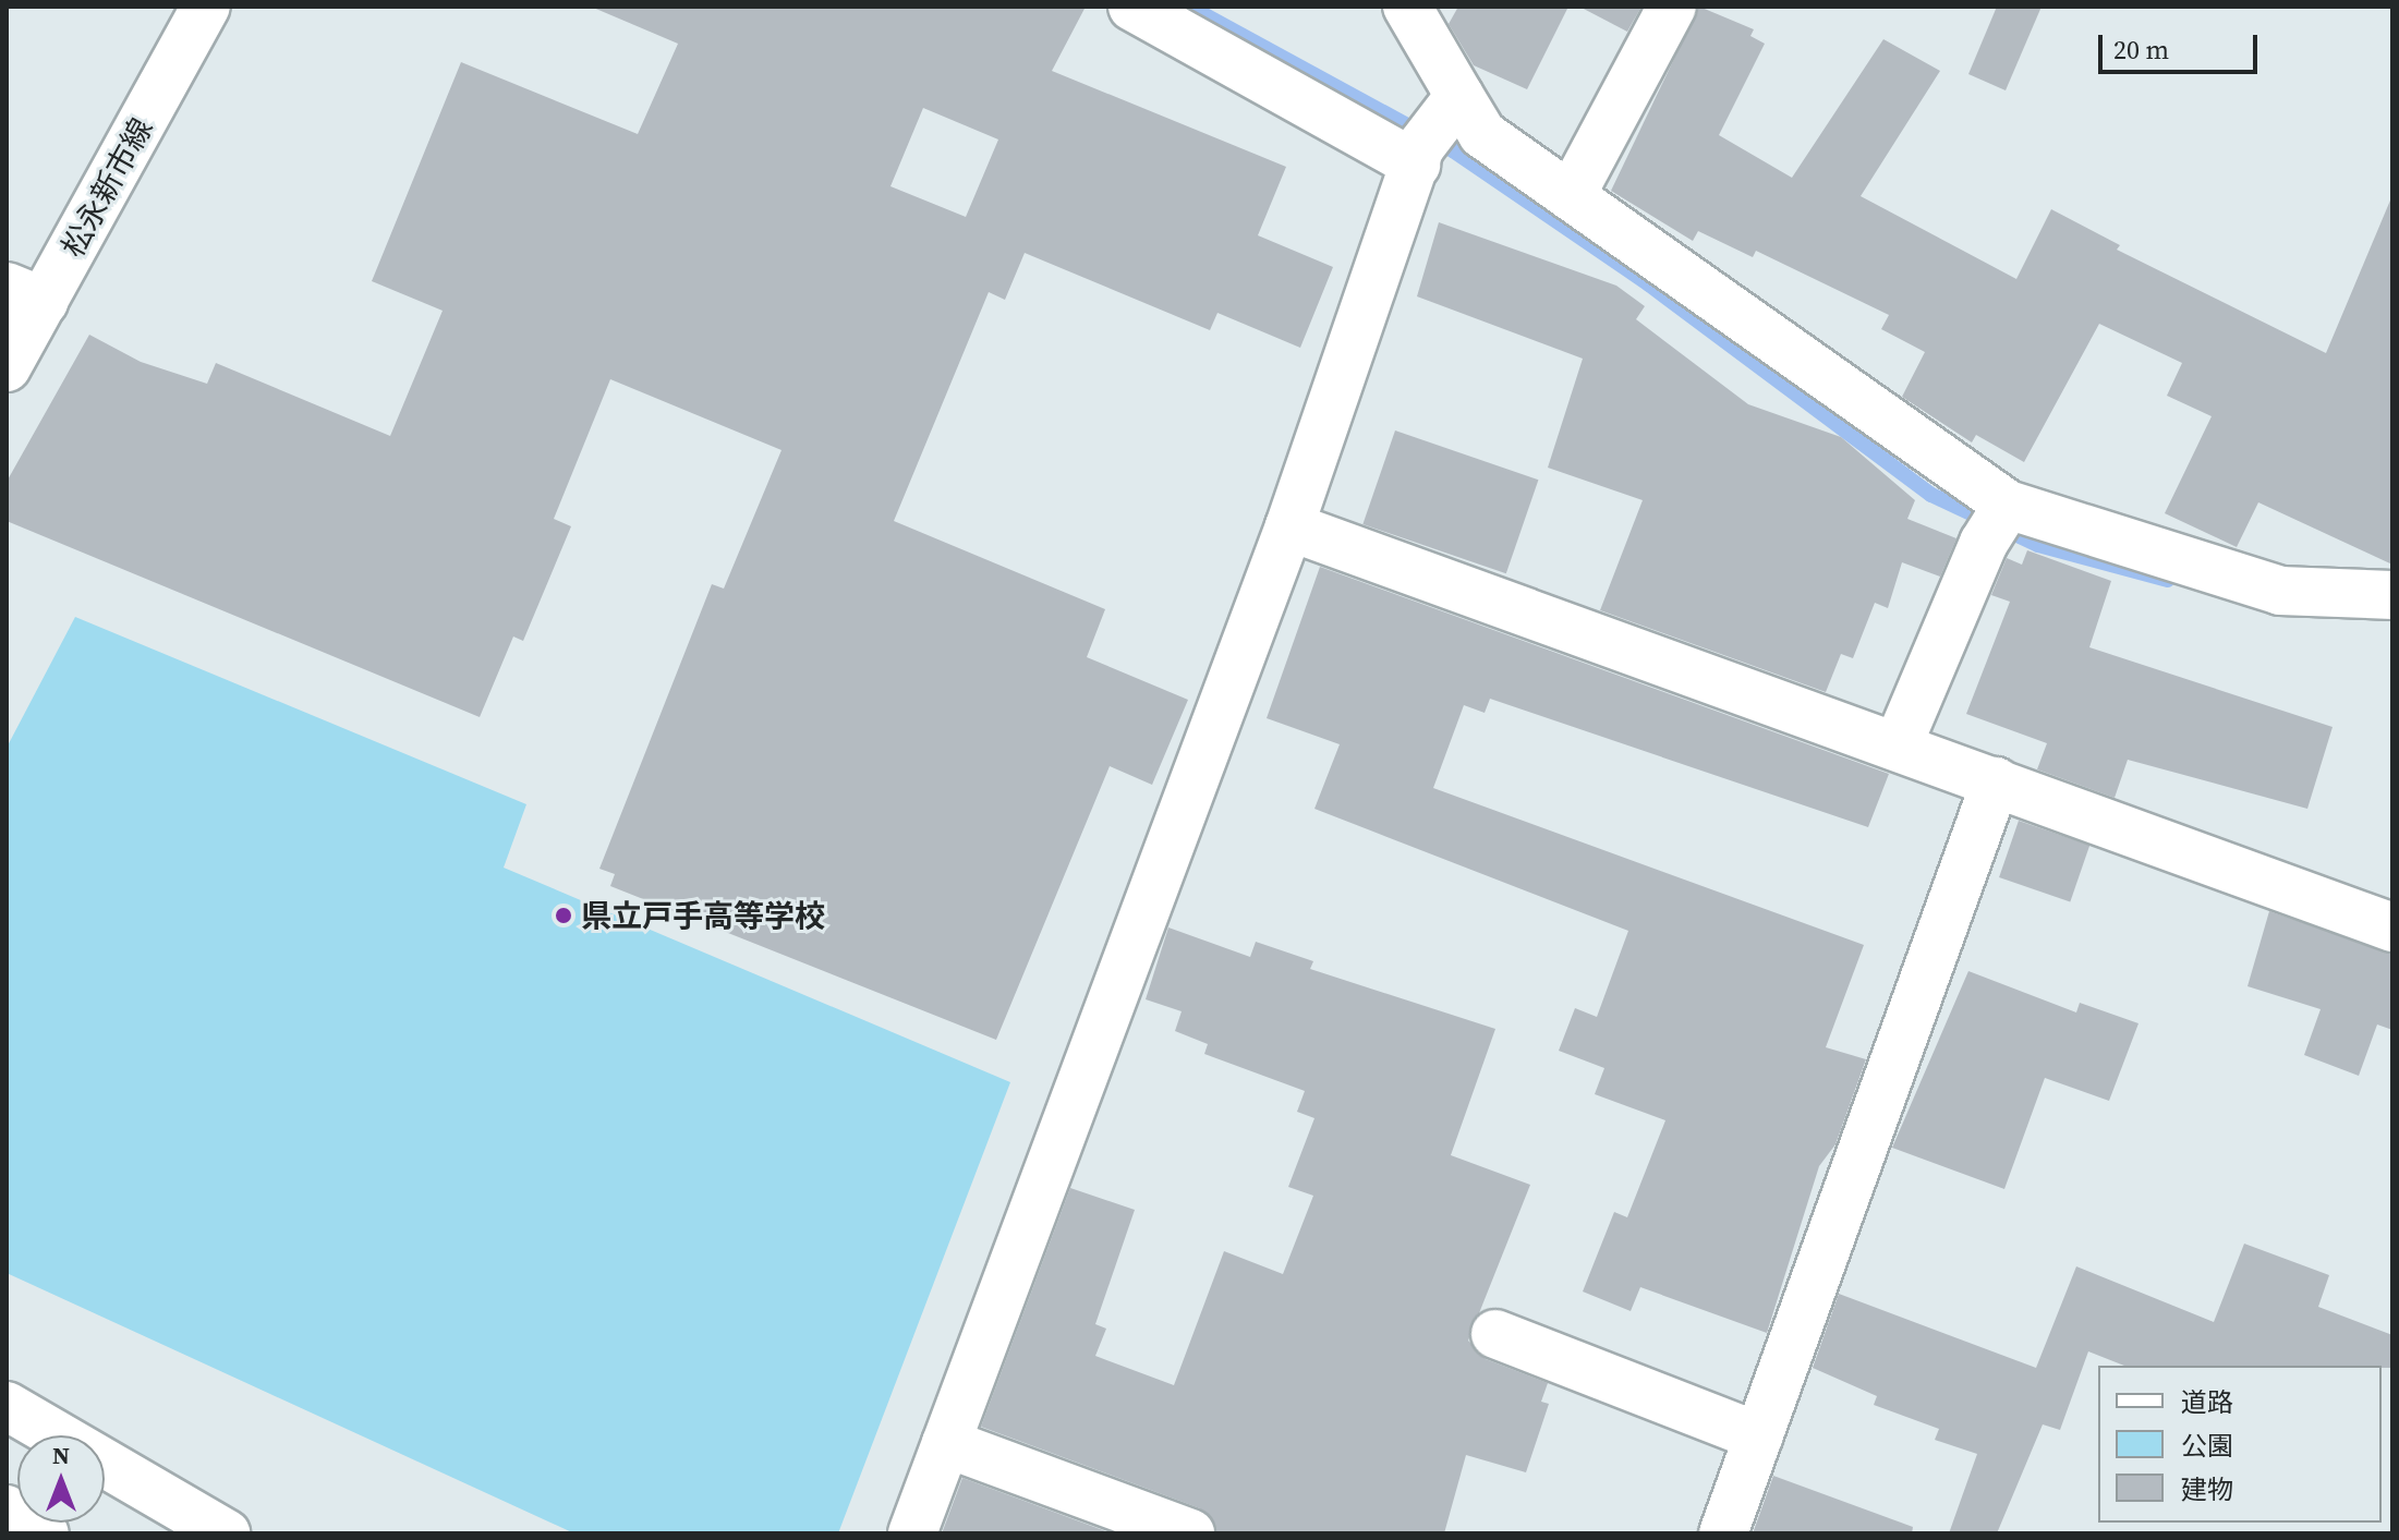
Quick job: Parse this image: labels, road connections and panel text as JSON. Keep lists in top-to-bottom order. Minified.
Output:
{"streets":{"street":["松永新市線"]},"places":["県立戸手高等学校"],"legend":["道路","公園","建物"],"scale_bar":"20 m","north":"top"}
